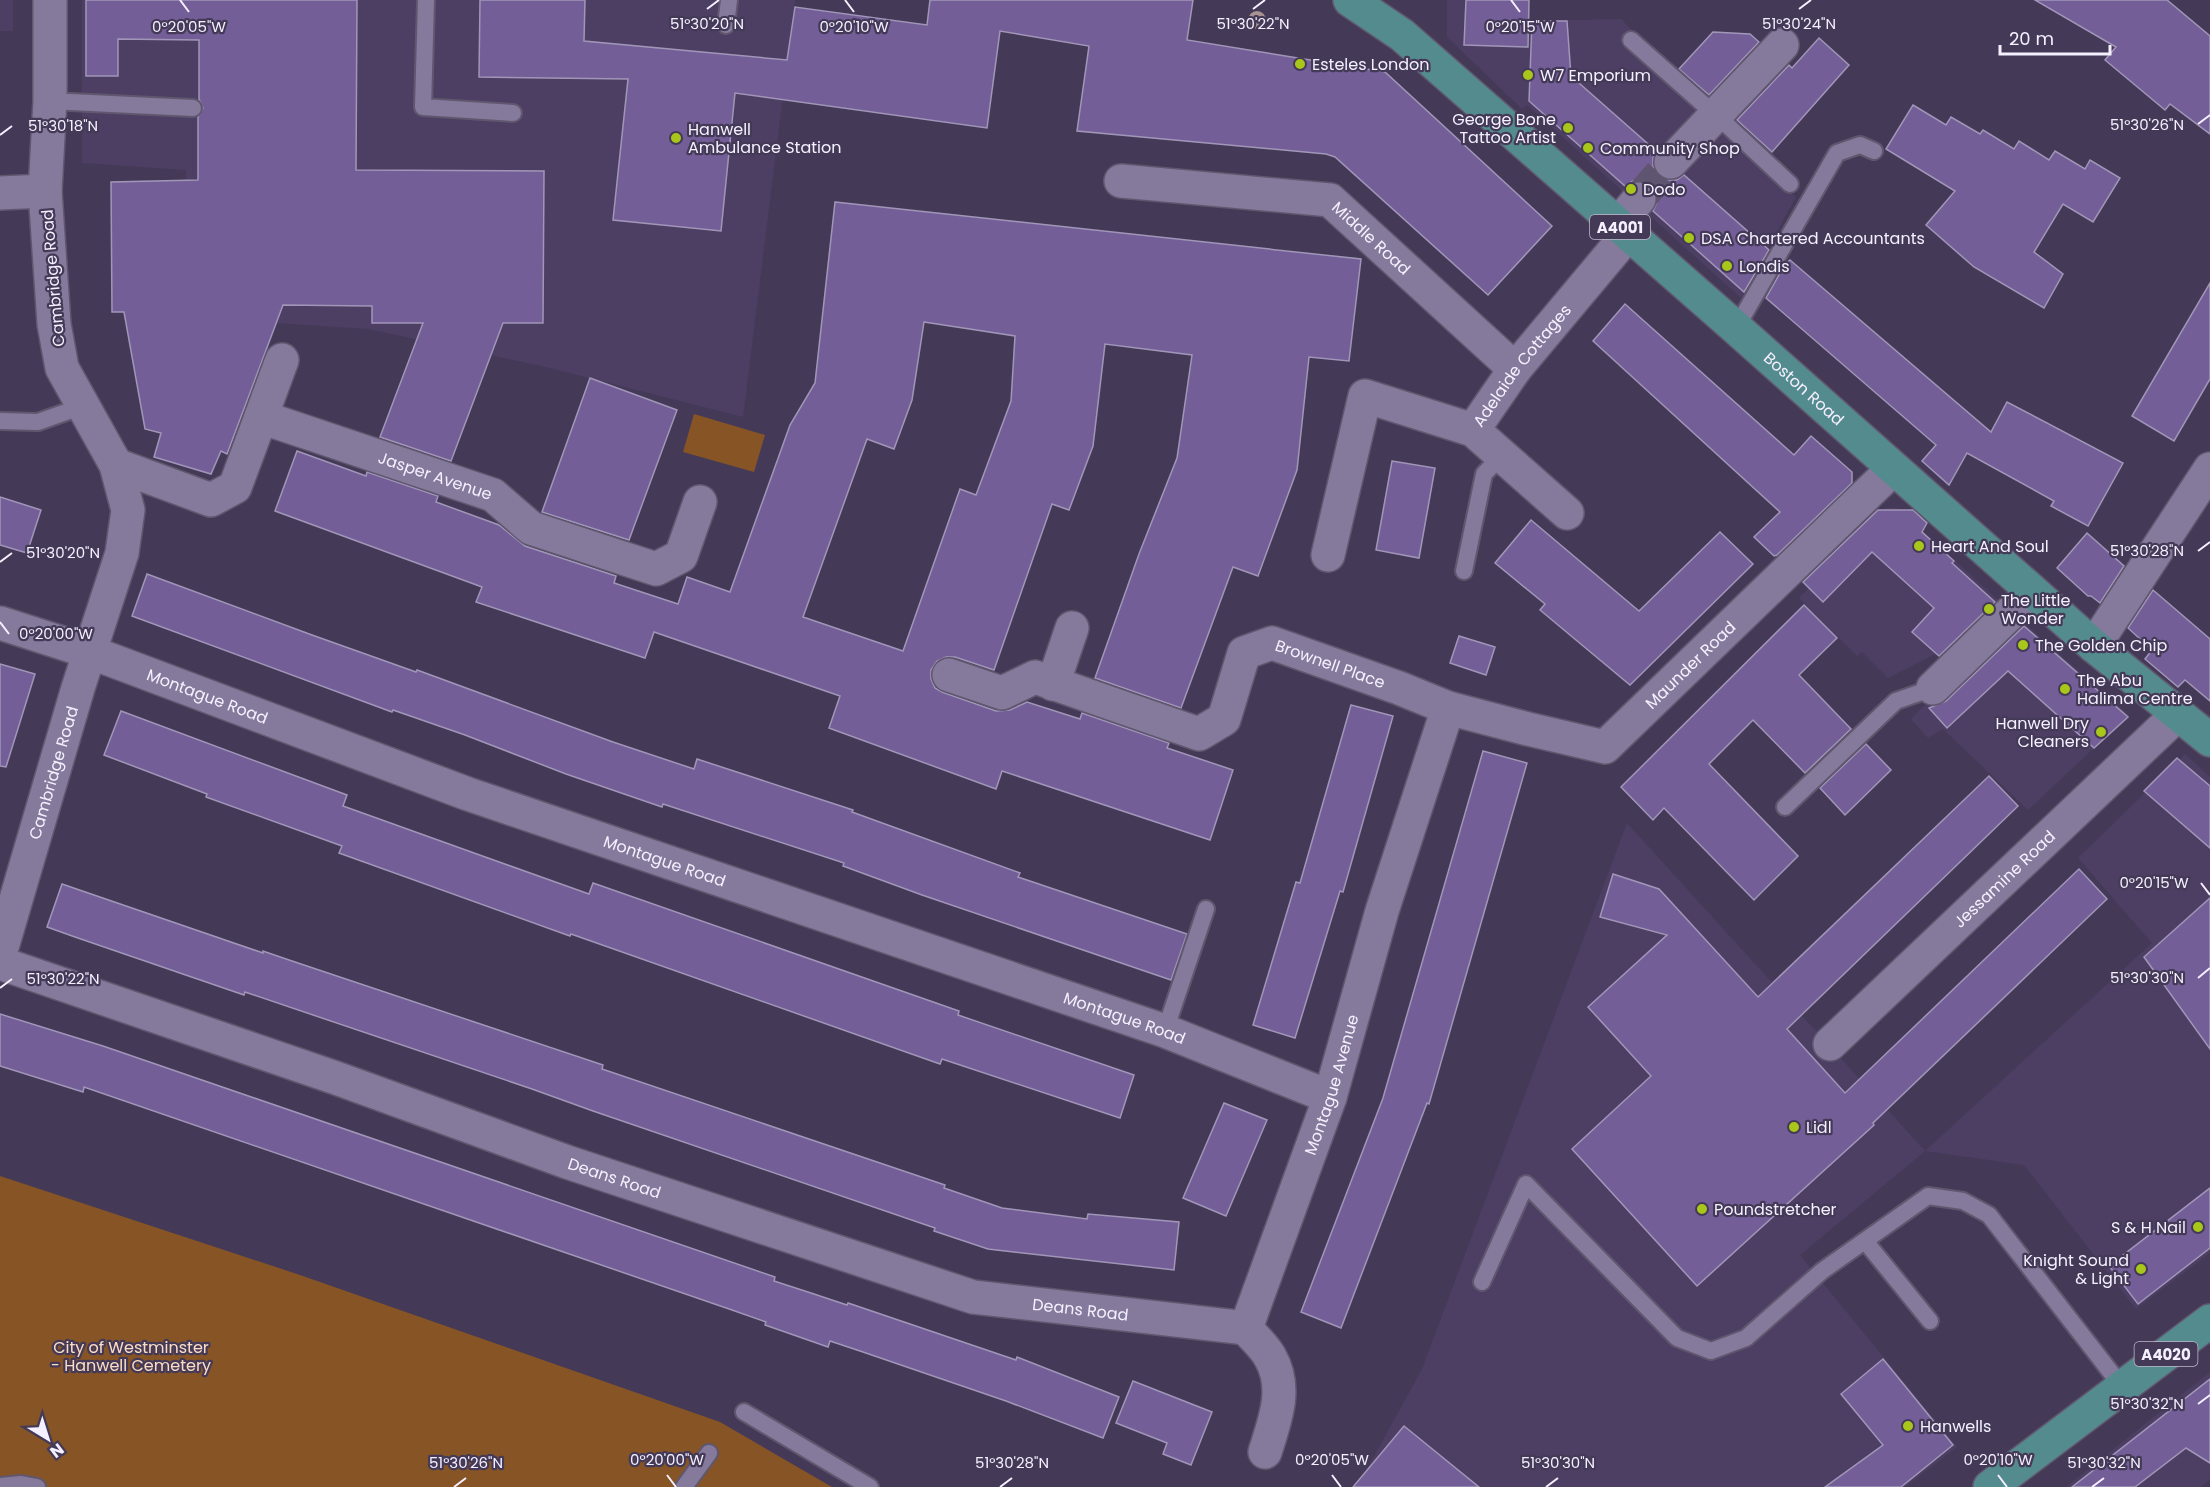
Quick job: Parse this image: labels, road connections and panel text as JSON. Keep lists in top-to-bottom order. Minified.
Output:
{"streets":{"main road":["A4001","Boston Road","A4020"],"street":["Middle Road","Cambridge Road","Adelaide Cottages","Jasper Avenue","Maunder Road","Brownell Place","Montague Road","Jessamine Road","Montague Avenue","Deans Road"]},"crossings":[["Middle Road","Adelaide Cottages"],["Cambridge Road","Montague Road"],["Adelaide Cottages","Boston Road"],["Boston Road","Maunder Road"],["Boston Road","Jessamine Road"],["Maunder Road","Brownell Place"],["Maunder Road","Montague Avenue"],["Brownell Place","Montague Avenue"],["Montague Road","Montague Avenue"],["Montague Avenue","Deans Road"]],"parks":["City of Westminster - Hanwell Cemetery"],"places":["Esteles London","W7 Emporium","George Bone Tattoo Artist","Hanwell Ambulance Station","Community Shop","Dodo","DSA Chartered Accountants","Londis","Heart And Soul","The Little Wonder","The Golden Chip","The Abu Halima Centre","Hanwell Dry Cleaners","Lidl","Poundstretcher","S & H Nail","Knight Sound & Light","Hanwells"],"scale_bar":"20 m","north":"bottom right","coordinates":["51°30'20\"N","51°30'22\"N","51°30'24\"N","0°20'05\"W","0°20'10\"W","0°20'15\"W","51°30'26\"N","51°30'18\"N","51°30'28\"N","0°20'00\"W","51°30'30\"N","51°30'32\"N"]}
